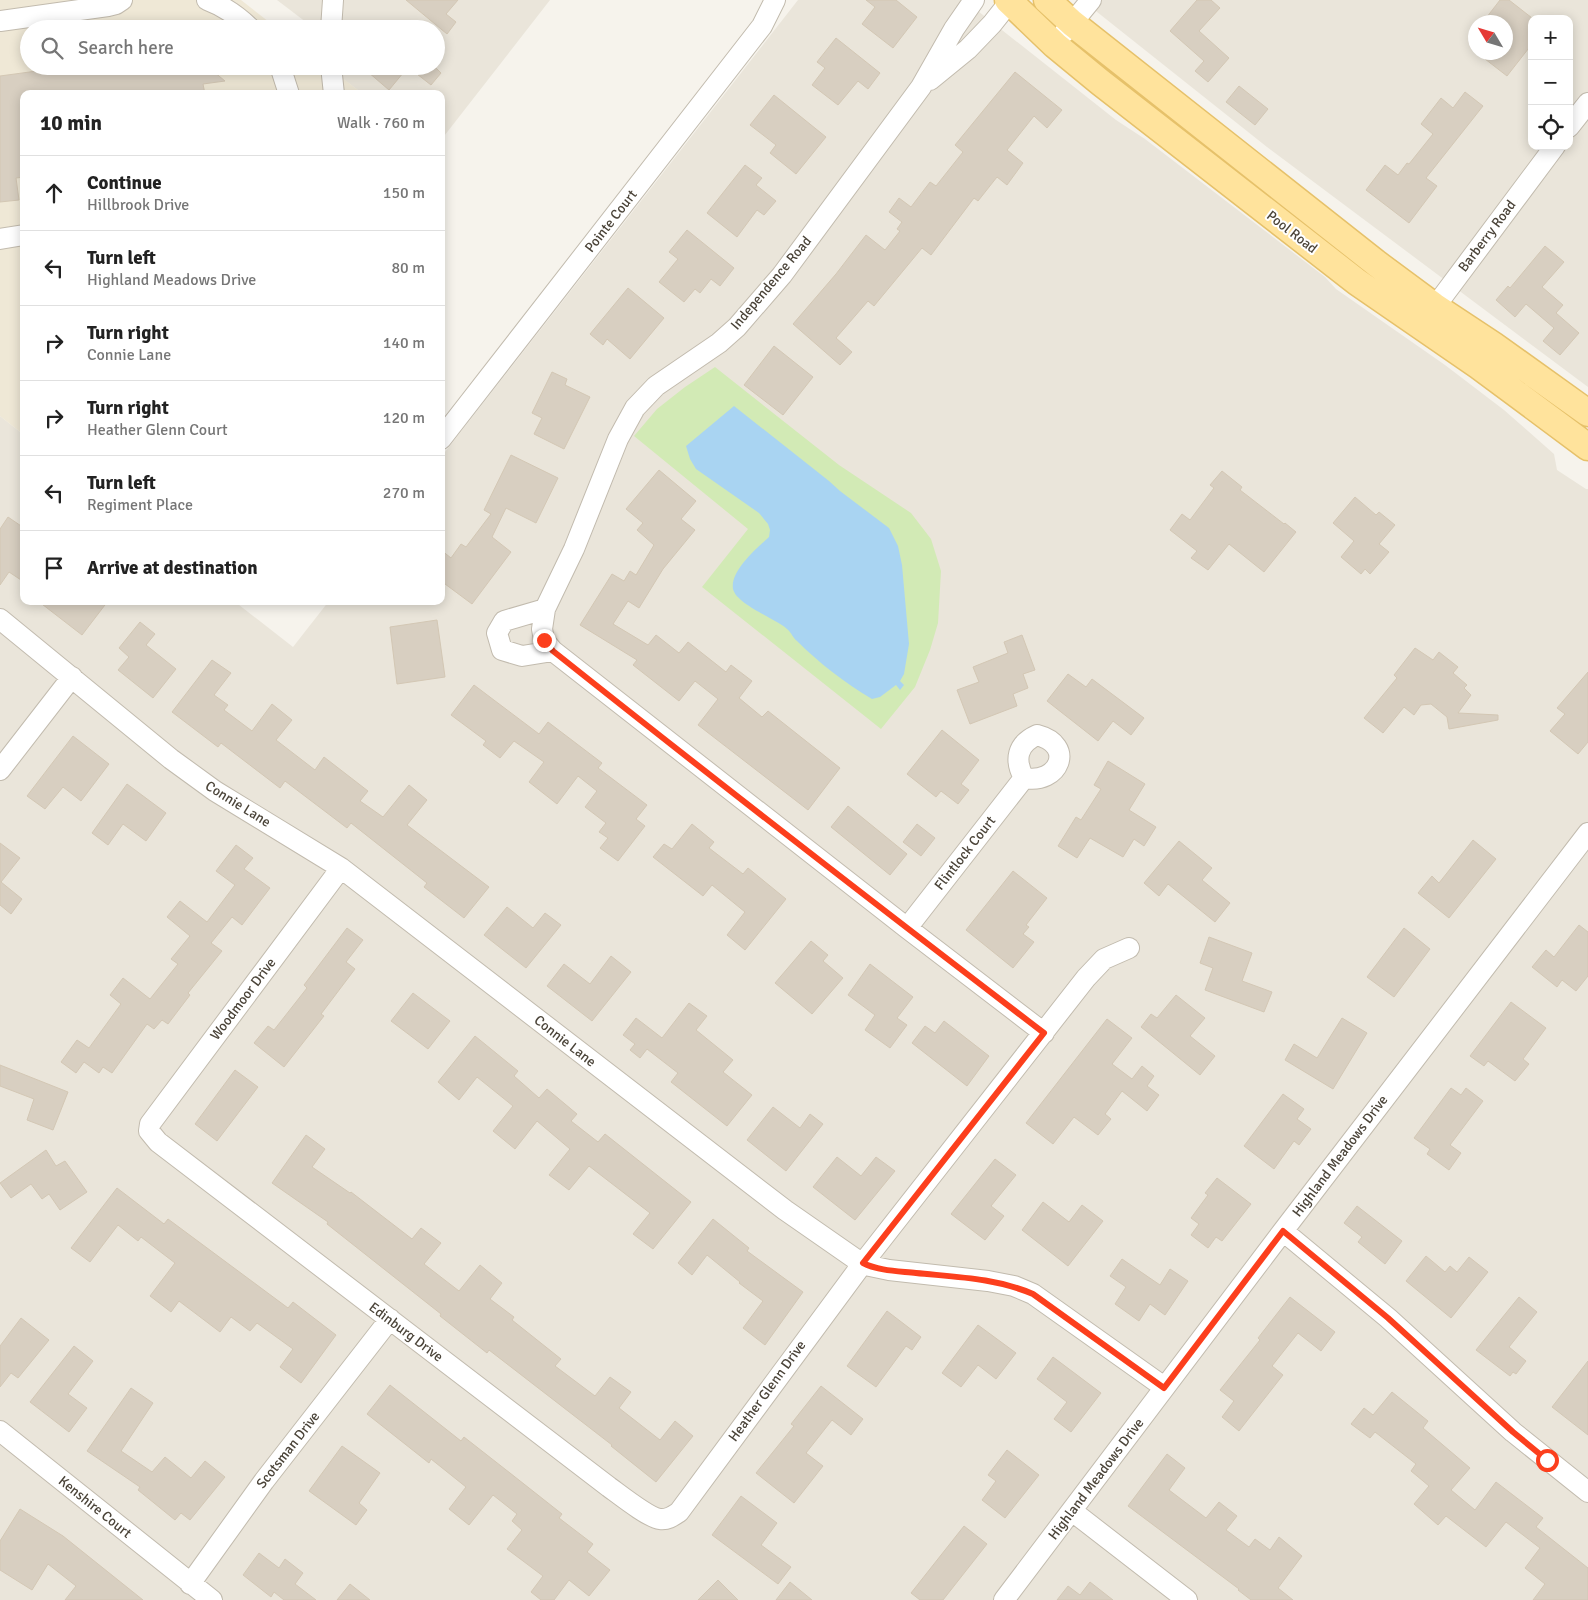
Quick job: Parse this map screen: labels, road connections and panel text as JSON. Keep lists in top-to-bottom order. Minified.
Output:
{"streets":{"main road":["Pool Road"],"street":["Pointe Court","Barberry Road","Independence Road","Connie Lane","Flintlock Court","Woodmoor Drive","Highland Meadows Drive","Edinburg Drive","Heather Glenn Drive","Scotsman Drive","Kenshire Court"]},"crossings":[["Pool Road","Barberry Road"],["Pool Road","Independence Road"],["Connie Lane","Woodmoor Drive"],["Connie Lane","Highland Meadows Drive"],["Connie Lane","Heather Glenn Drive"],["Woodmoor Drive","Edinburg Drive"],["Edinburg Drive","Heather Glenn Drive"],["Edinburg Drive","Scotsman Drive"],["Scotsman Drive","Kenshire Court"]],"north":"top left","page":{"map_buttons":["+","−"],"search":"Search here","heading":["10 min","Walk · 760 m"],"list":[["Continue","Hillbrook Drive","150 m"],["Turn left","Highland Meadows Drive","80 m"],["Turn right","Connie Lane","140 m"],["Turn right","Heather Glenn Court","120 m"],["Turn left","Regiment Place","270 m"],"Arrive at destination"]}}
